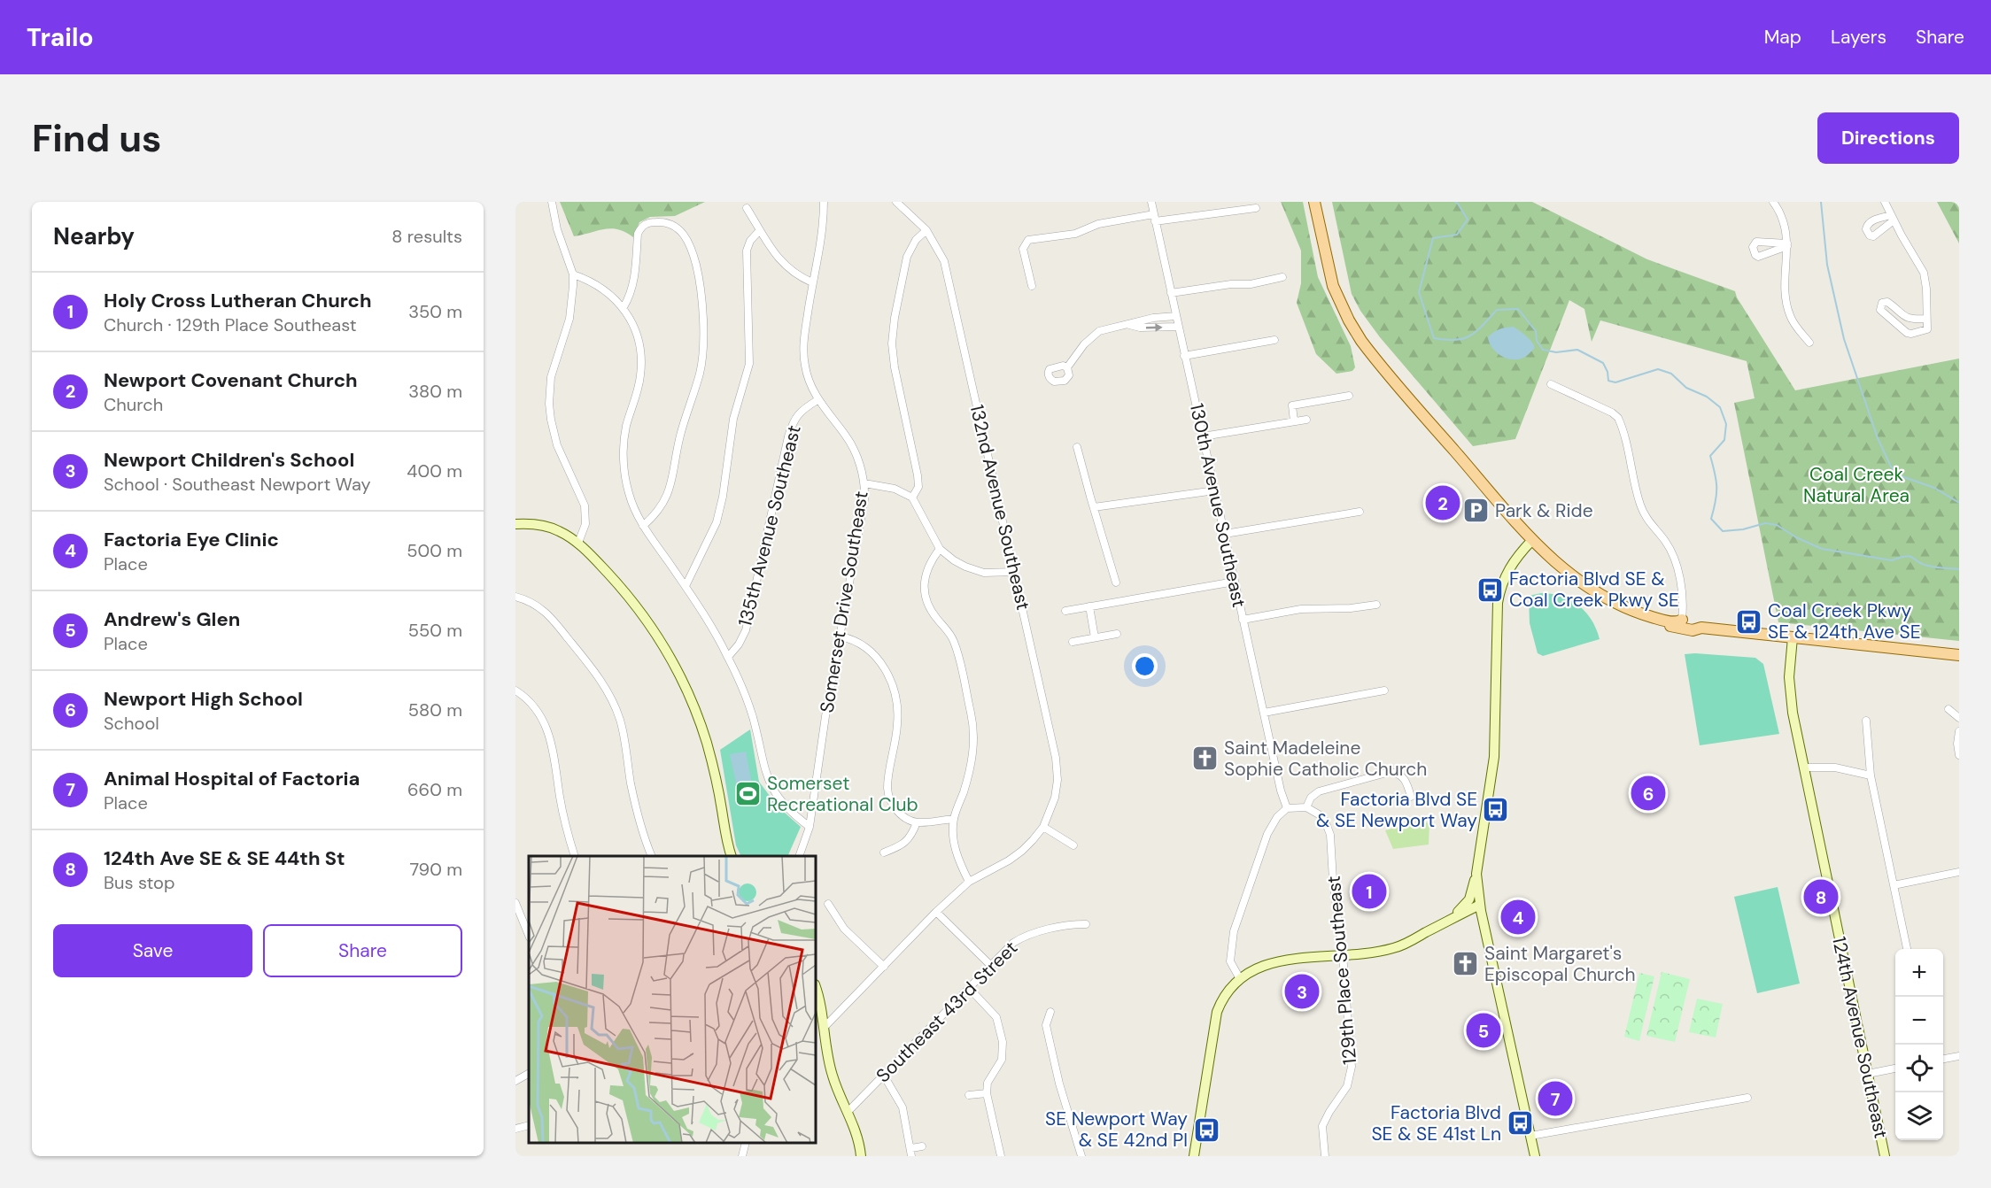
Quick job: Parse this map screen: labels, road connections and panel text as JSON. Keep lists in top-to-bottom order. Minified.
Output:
{"streets":{"main road":["124th Avenue Southeast"],"street":["130th Avenue Southeast","132nd Avenue Southeast","135th Avenue Southeast","Somerset Drive Southeast","129th Place Southeast","Southeast 43rd Street"]},"crossings":[["135th Avenue Southeast","Somerset Drive Southeast"]],"parks":["Coal Creek Natural Area"],"places":{"parking":["Park & Ride"],"bus stop":["Factoria Blvd SE & Coal Creek Pkwy SE","Coal Creek Pkwy SE & 124th Ave SE","Factoria Blvd SE & SE Newport Way","Factoria Blvd SE & SE 41st Ln","SE Newport Way & SE 42nd Pl"],"church":["Saint Madeleine Sophie Catholic Church","Saint Margaret's Episcopal Church"],"sports":["Somerset Recreational Club"]},"page":{"header":"Trailo","nav":["Map","Layers","Share"],"buttons":["Directions",["Save","Share"]],"title":"Find us","heading":["Nearby","8 results"],"list":[{"mark":"1","name":"Holy Cross Lutheran Church","note":"Church · 129th Place Southeast","value":"350 m"},{"mark":"2","name":"Newport Covenant Church","note":"Church","value":"380 m"},{"mark":"3","name":"Newport Children's School","note":"School · Southeast Newport Way","value":"400 m"},{"mark":"4","name":"Factoria Eye Clinic","note":"Place","value":"500 m"},{"mark":"5","name":"Andrew's Glen","note":"Place","value":"550 m"},{"mark":"6","name":"Newport High School","note":"School","value":"580 m"},{"mark":"7","name":"Animal Hospital of Factoria","note":"Place","value":"660 m"},{"mark":"8","name":"124th Ave SE & SE 44th St","note":"Bus stop","value":"790 m"}],"pins":["2","6","1","8","4","3","5","7"],"map_buttons":["+","−"]}}
